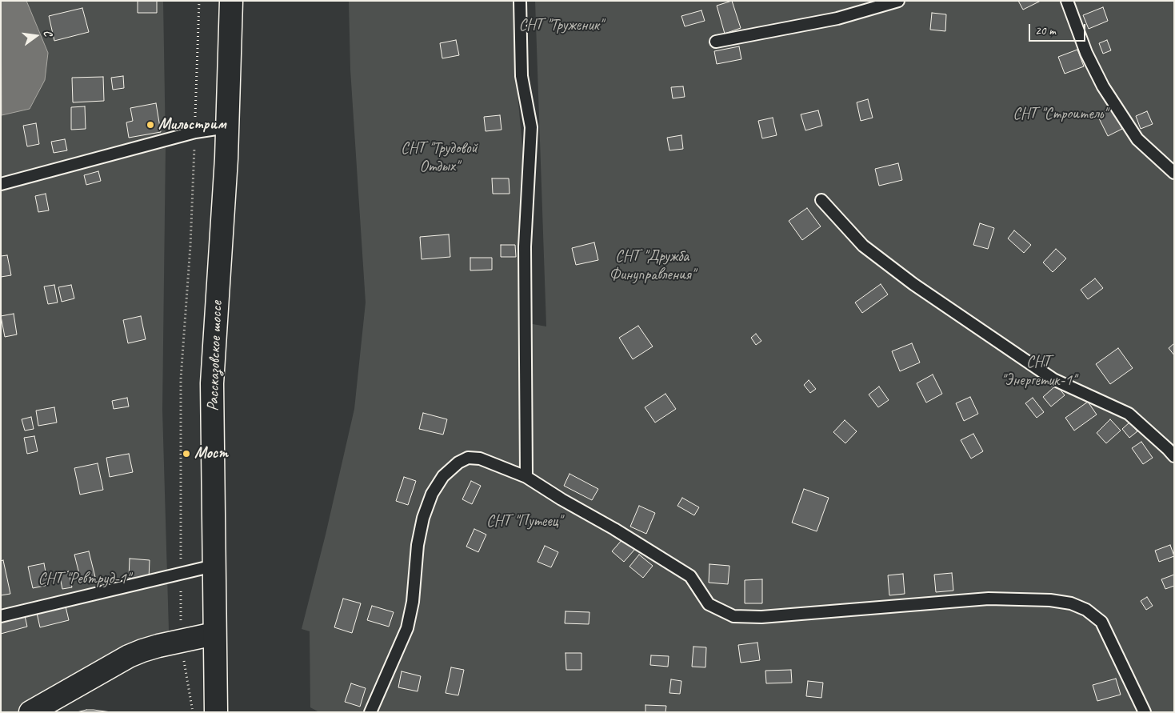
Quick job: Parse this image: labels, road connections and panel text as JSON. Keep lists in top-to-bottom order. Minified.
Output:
{"streets":{"main road":["Рассказовское шоссе"]},"parks":["СНТ \"Труженик\"","СНТ \"Строитель\"","СНТ \"Трудовой Отдых\"","СНТ \"Дружба Финуправления\"","СНТ \"Энергетик-1\"","СНТ \"Путеец\"","СНТ \"Ревтруд-1\""],"places":["Мильстрим","Мост"],"scale_bar":"20 m","north":"right"}
